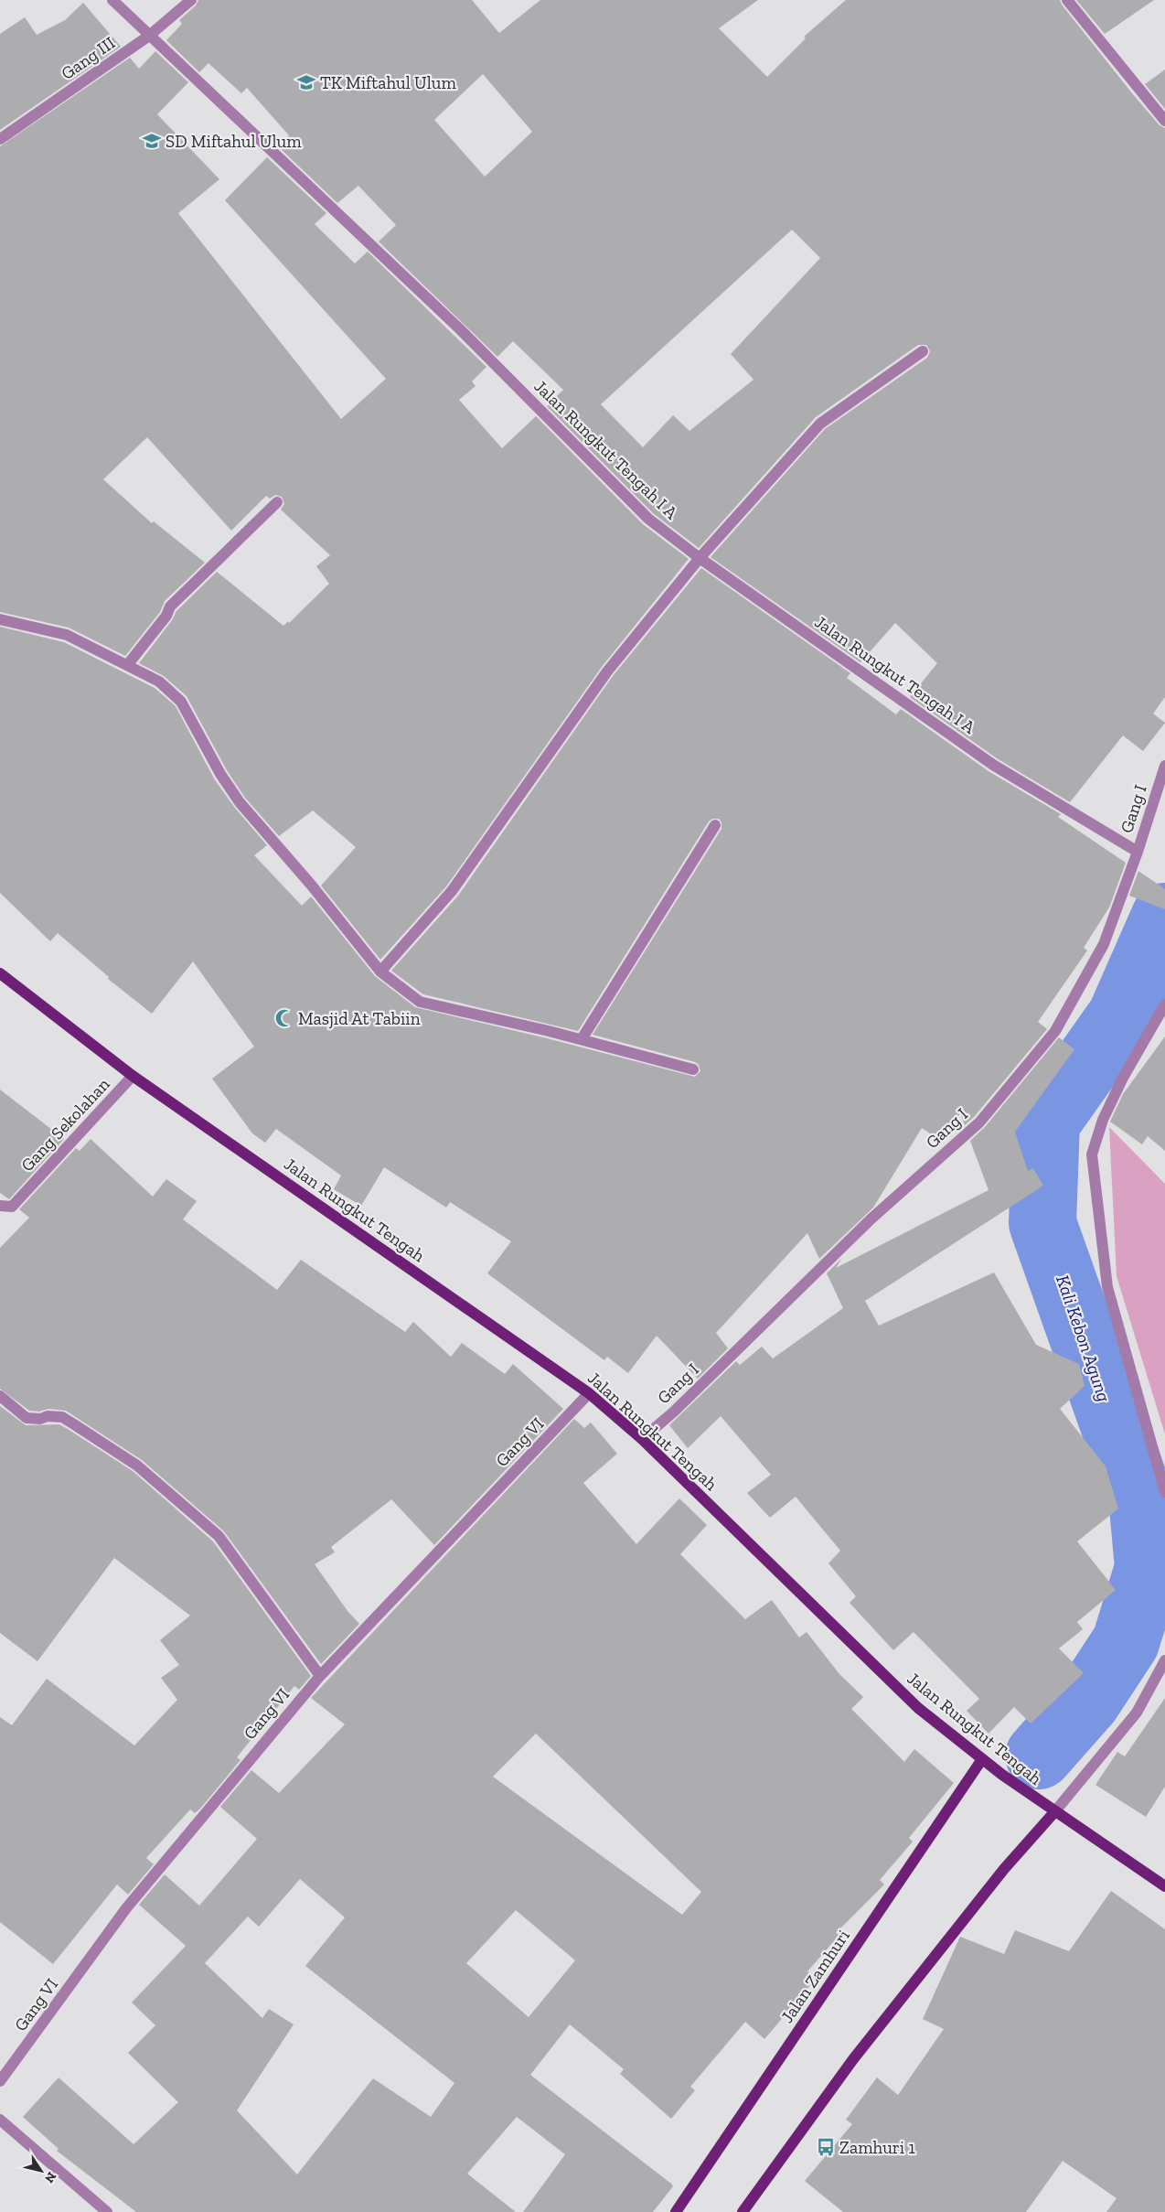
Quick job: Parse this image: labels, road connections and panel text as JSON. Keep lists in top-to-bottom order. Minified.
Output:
{"streets":{"main road":["Jalan Rungkut Tengah","Jalan Zamhuri"],"street":["Gang III","Jalan Rungkut Tengah I A","Gang I","Gang Sekolahan","Gang VI"]},"crossings":[["Gang III","Jalan Rungkut Tengah I A"],["Jalan Rungkut Tengah I A","Gang I"],["Gang I","Jalan Rungkut Tengah"],["Gang Sekolahan","Jalan Rungkut Tengah"],["Jalan Rungkut Tengah","Gang VI"],["Jalan Rungkut Tengah","Jalan Zamhuri"]],"water":["Kali Kebon Agung"],"places":{"school or university":["TK Miftahul Ulum","SD Miftahul Ulum"],"mosque":["Masjid At Tabiin"],"bus stop":["Zamhuri 1"]},"north":"bottom right"}
